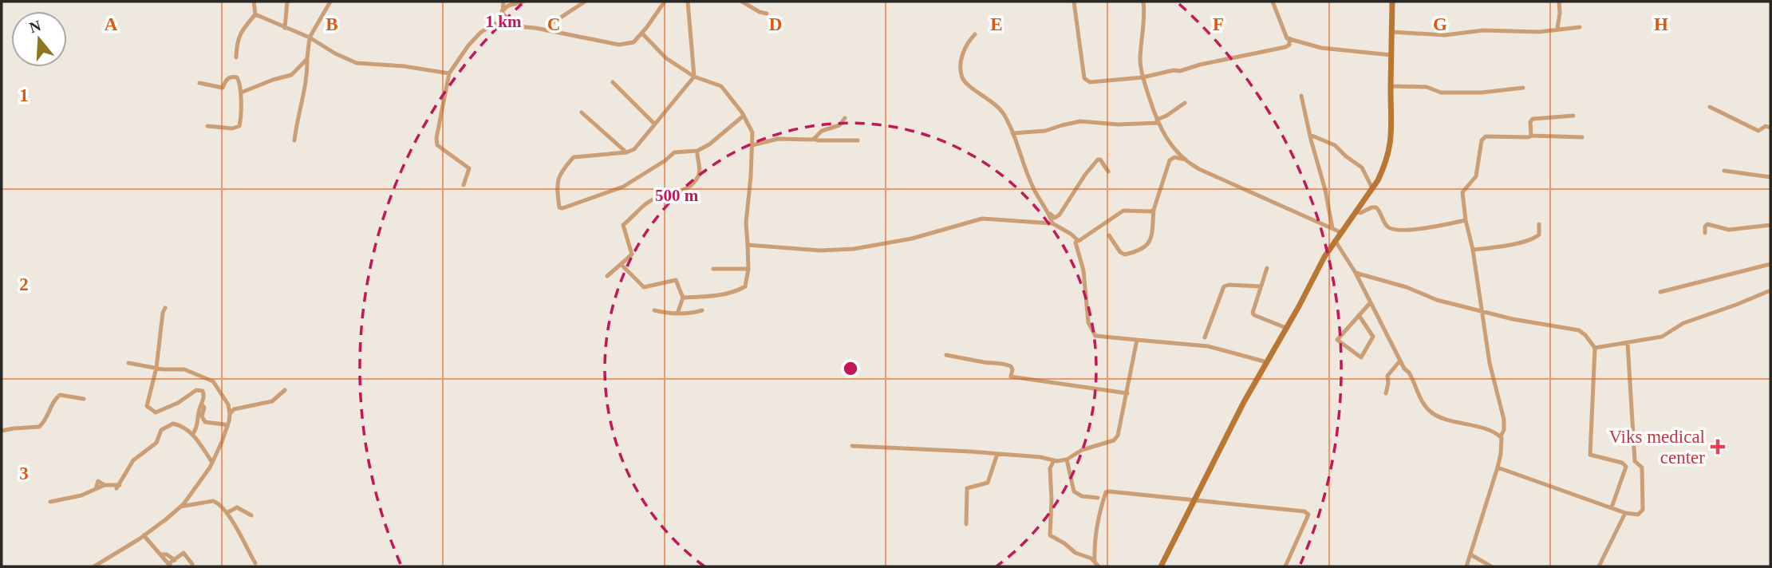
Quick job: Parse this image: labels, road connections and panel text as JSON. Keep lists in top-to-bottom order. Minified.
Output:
{"places":{"health":["Viks medical center"]},"north":"top","grid":{"columns":["A","B","C","D","E","F","G","H"],"rows":["1","2","3"]},"rings":["1 km","500 m"]}
